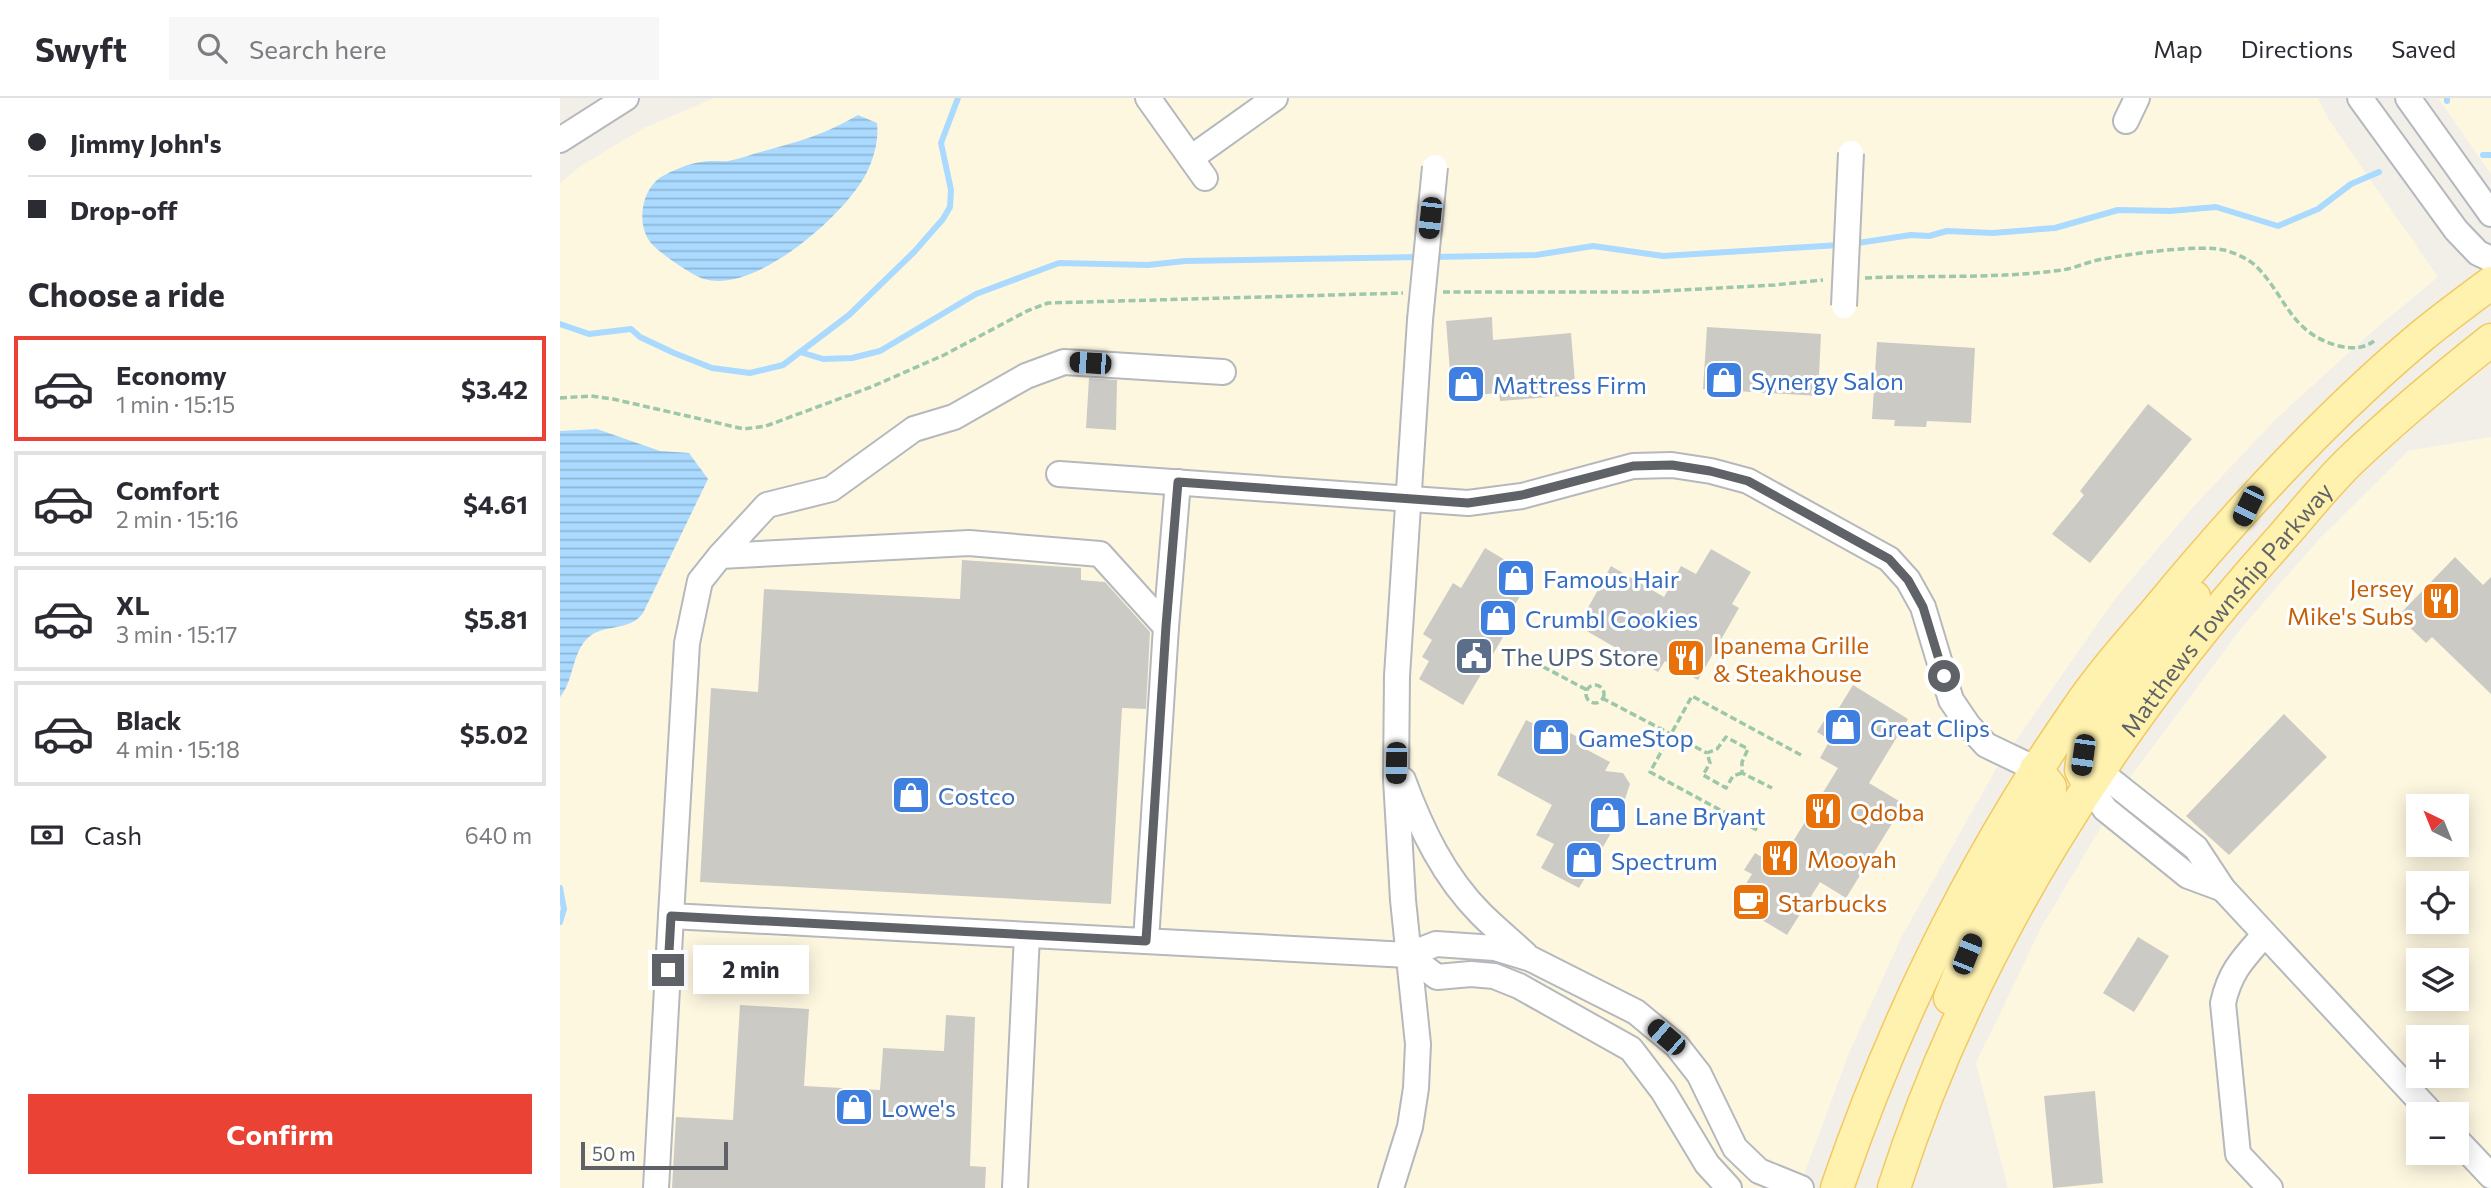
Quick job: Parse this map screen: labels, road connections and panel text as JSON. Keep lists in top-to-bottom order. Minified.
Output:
{"streets":{"main road":["Matthews Township Parkway"]},"places":{"shop":["Synergy Salon","Mattress Firm","Famous Hair","Crumbl Cookies","Great Clips","GameStop","Costco","Lane Bryant","Spectrum","Lowe's"],"restaurant":["Jersey Mike's Subs","Ipanema Grille & Steakhouse","Qdoba","Mooyah"],"public building":["The UPS Store"],"cafe":["Starbucks"]},"scale_bar":"50 m","north":"top left","page":{"header":"Swyft","search":"Search here","nav":["Map","Directions","Saved"],"banner":["Jimmy John's","Drop-off"],"heading":"Choose a ride","list":[{"name":"Economy","note":"1 min · 15:15","value":"$3.42"},{"name":"Comfort","note":"2 min · 15:16","value":"$4.61"},{"name":"XL","note":"3 min · 15:17","value":"$5.81"},{"name":"Black","note":"4 min · 15:18","value":"$5.02"}],"map_buttons":["+","−"],"pay":["Cash","640 m"],"bubble":"2 min","buttons":"Confirm","scale":"50 m"}}
